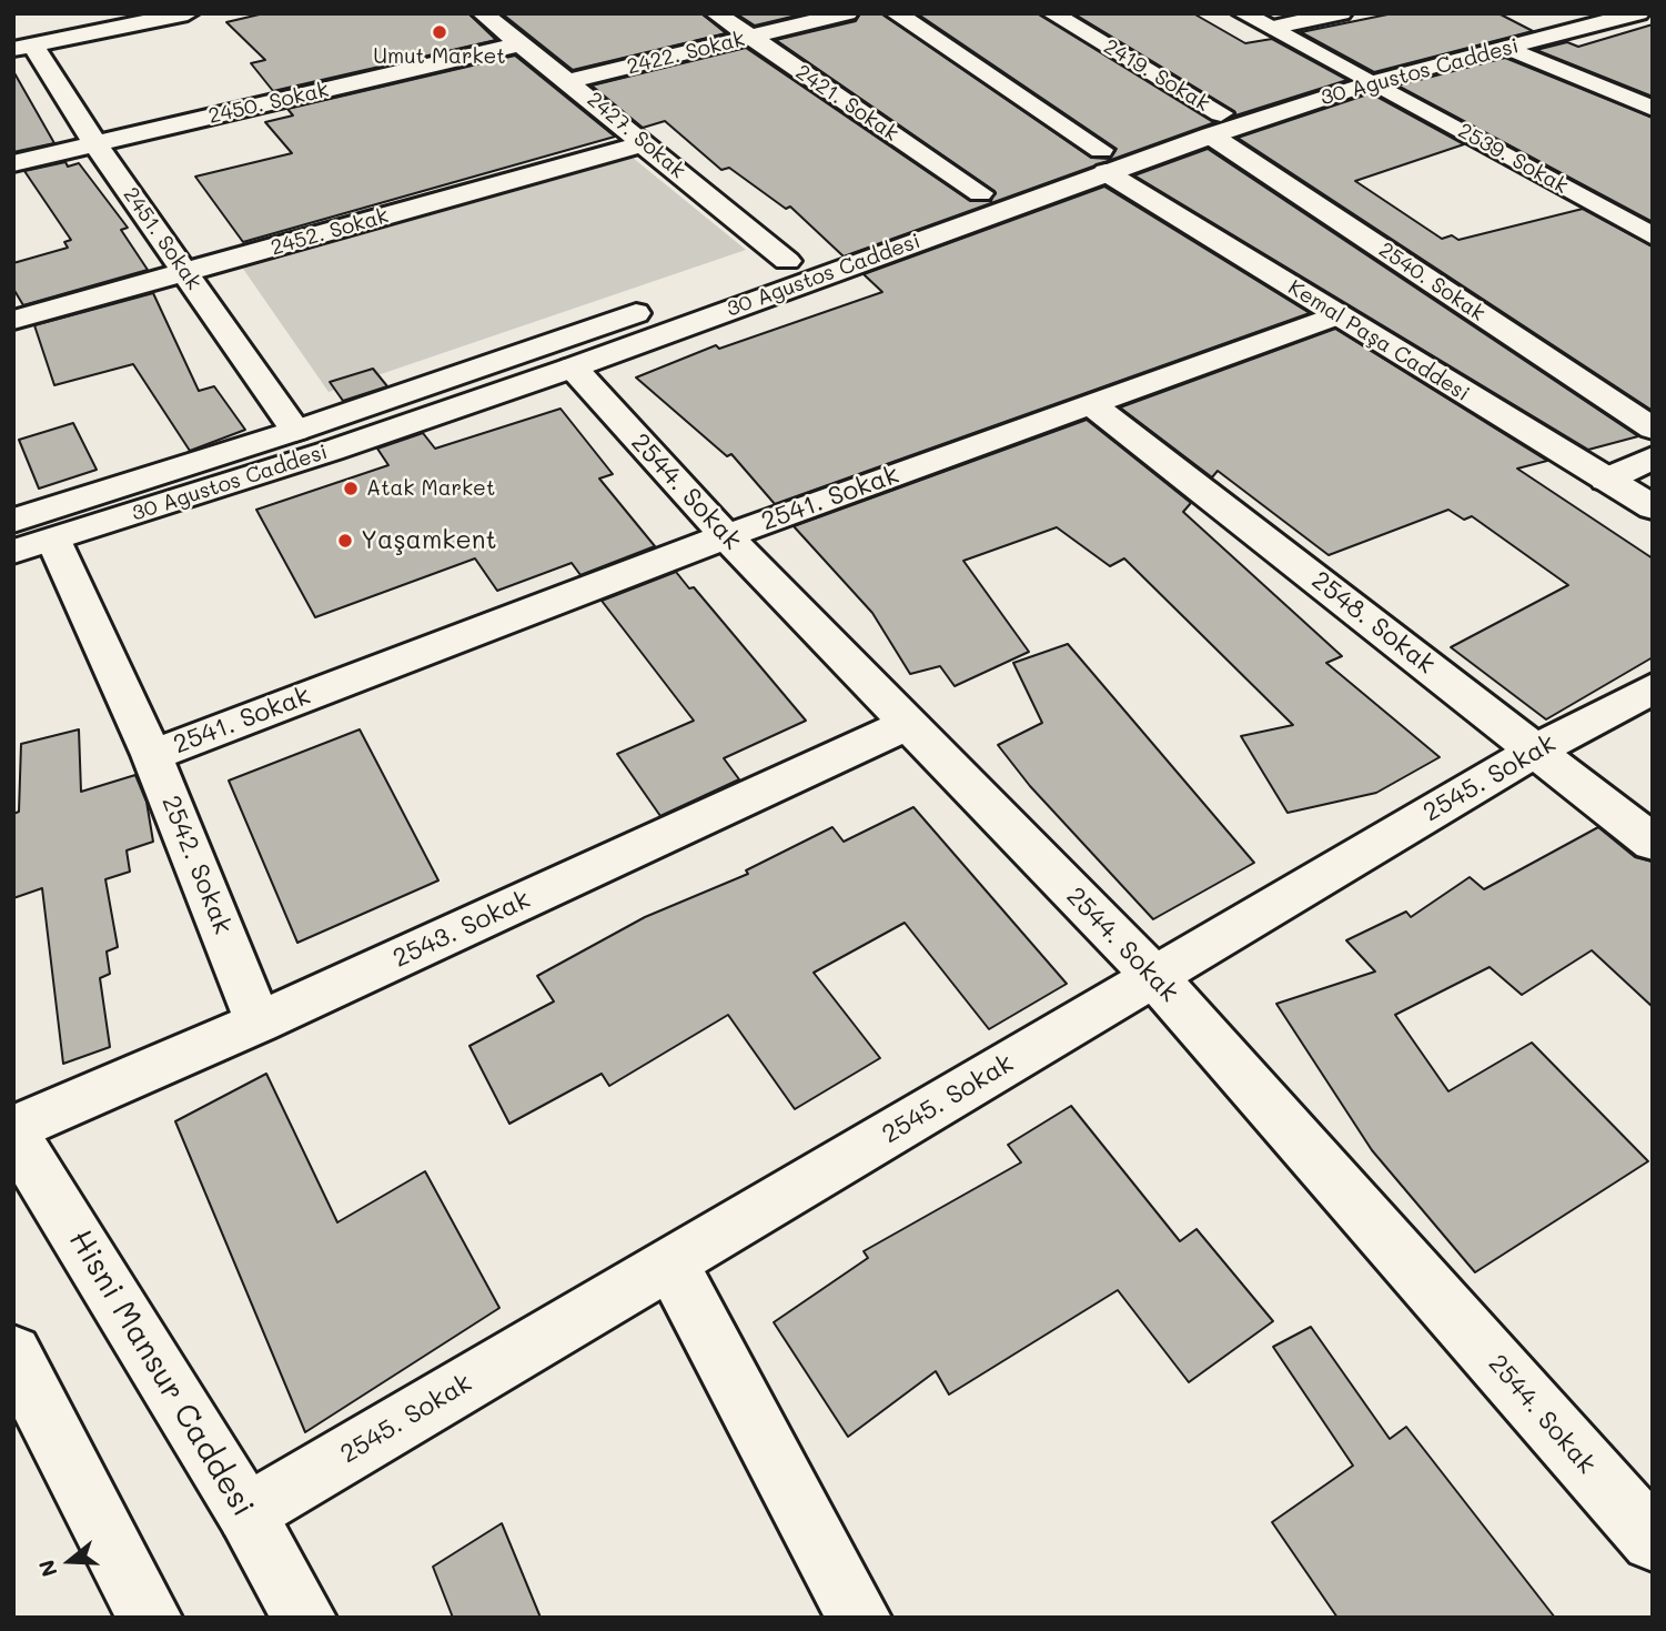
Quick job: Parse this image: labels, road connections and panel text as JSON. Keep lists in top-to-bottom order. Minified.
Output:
{"streets":{"street":["2422. Sokak","30 Agustos Caddesi","2419. Sokak","2450. Sokak","2421. Sokak","2427. Sokak","2539. Sokak","2452. Sokak","2451. Sokak","2540. Sokak","Kemal Paşa Caddesi","2544. Sokak","2541. Sokak","2548. Sokak","2545. Sokak","2542. Sokak","2543. Sokak","Hisni Mansur Caddesi"]},"crossings":[["2422. Sokak","2421. Sokak"],["2422. Sokak","2427. Sokak"],["30 Agustos Caddesi","2419. Sokak"],["30 Agustos Caddesi","2421. Sokak"],["30 Agustos Caddesi","2427. Sokak"],["30 Agustos Caddesi","2539. Sokak"],["30 Agustos Caddesi","2451. Sokak"],["30 Agustos Caddesi","2540. Sokak"],["30 Agustos Caddesi","Kemal Paşa Caddesi"],["30 Agustos Caddesi","2544. Sokak"],["30 Agustos Caddesi","2542. Sokak"],["2419. Sokak","2540. Sokak"],["2450. Sokak","2427. Sokak"],["2450. Sokak","2451. Sokak"],["2427. Sokak","2452. Sokak"],["2452. Sokak","2451. Sokak"],["Kemal Paşa Caddesi","2541. Sokak"],["2544. Sokak","2541. Sokak"],["2544. Sokak","2545. Sokak"],["2544. Sokak","2543. Sokak"],["2541. Sokak","2548. Sokak"],["2541. Sokak","2542. Sokak"],["2548. Sokak","2545. Sokak"],["2545. Sokak","Hisni Mansur Caddesi"],["2542. Sokak","2543. Sokak"],["2543. Sokak","Hisni Mansur Caddesi"]],"places":["Umut Market","Atak Market","Yaşamkent"],"north":"left"}
